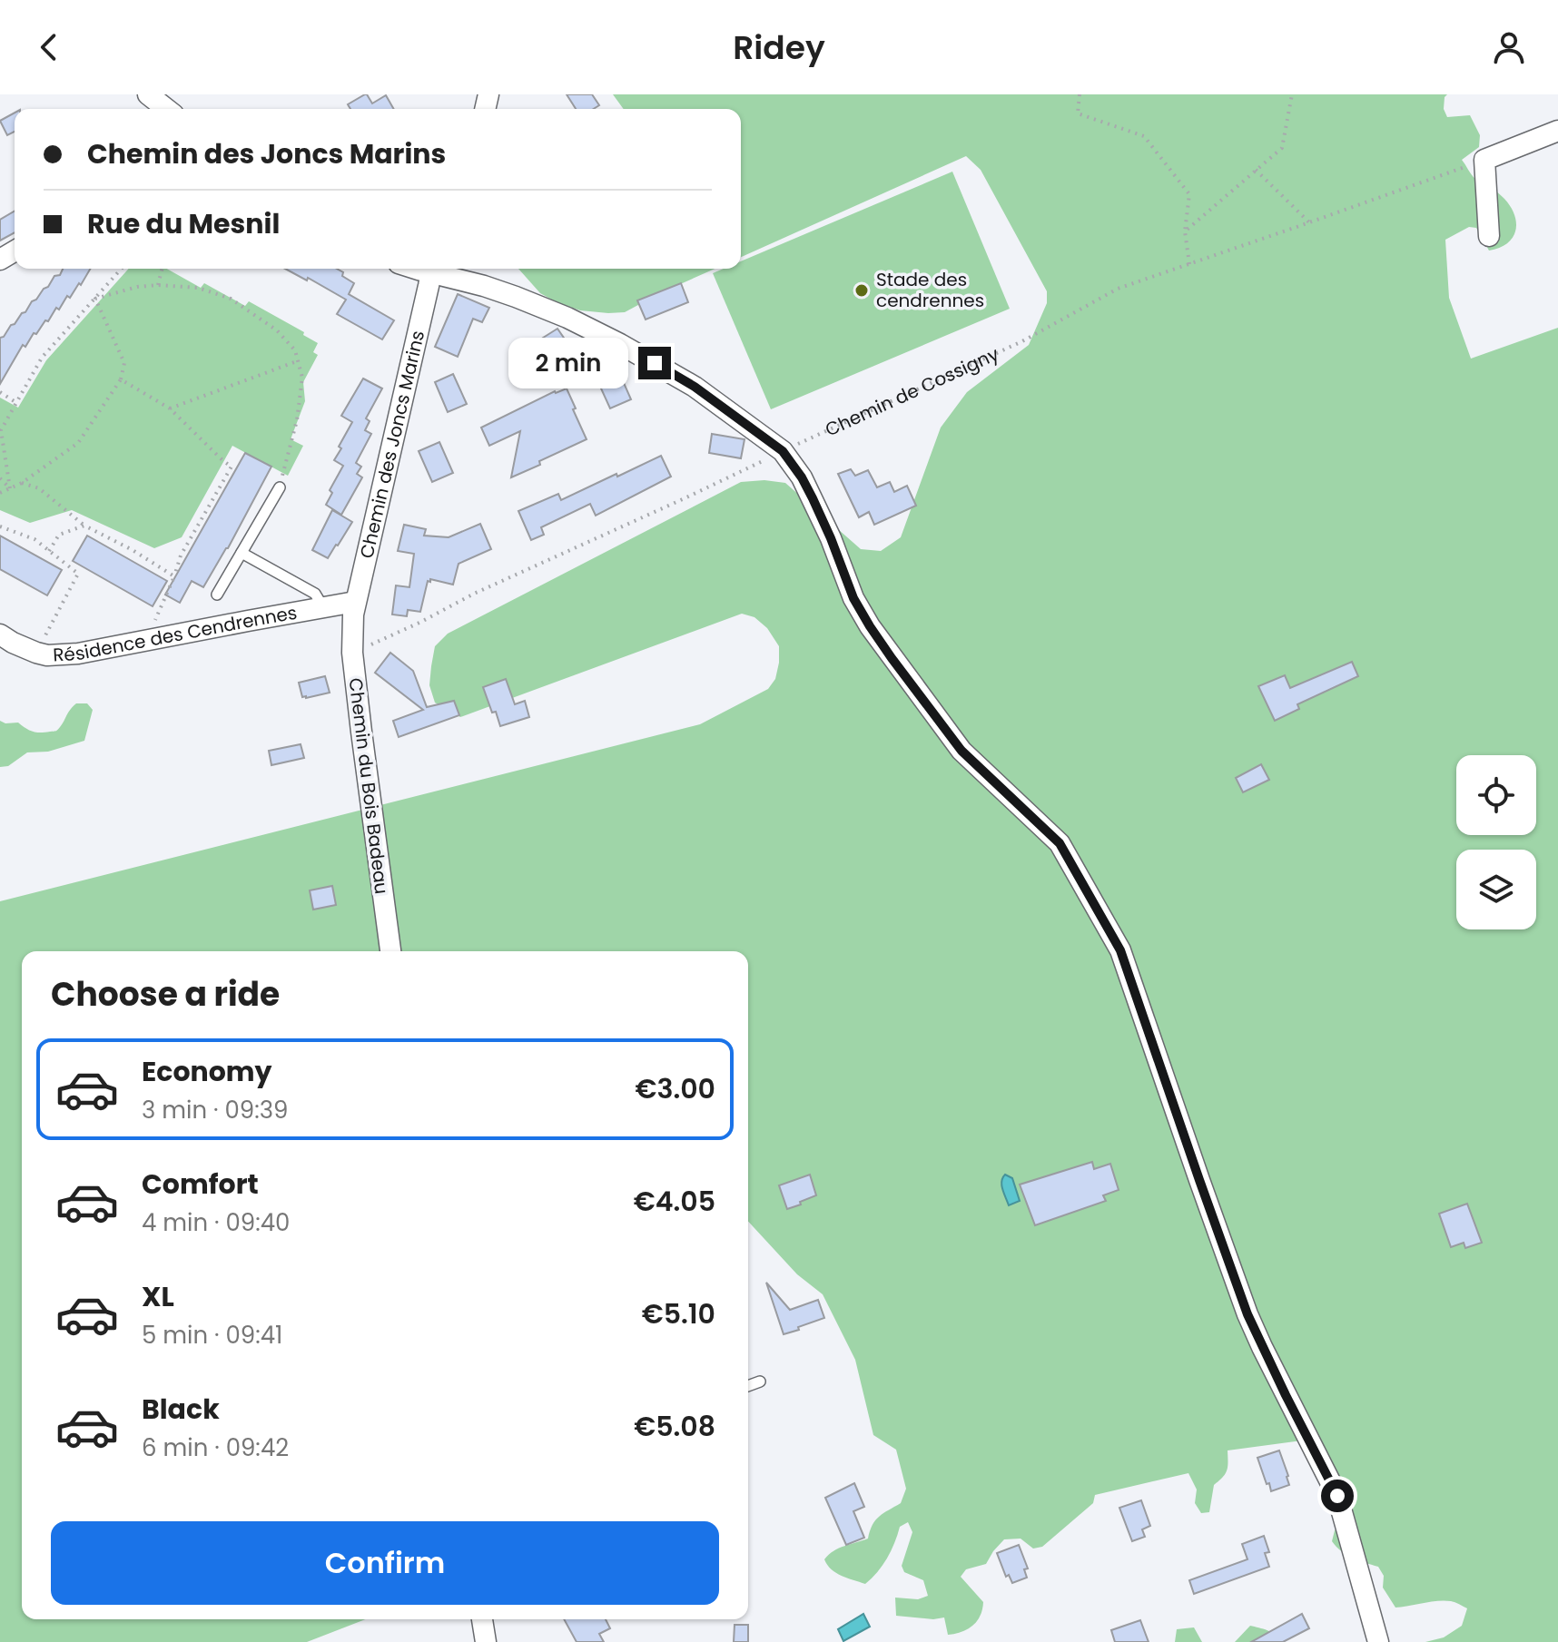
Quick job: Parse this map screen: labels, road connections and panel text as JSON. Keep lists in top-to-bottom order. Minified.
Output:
{"streets":{"street":["Chemin des Joncs Marins","Résidence des Cendrennes","Chemin du Bois Badeau"],"path":["Chemin de Cossigny"]},"crossings":[["Chemin de Cossigny","Chemin du Bois Badeau"],["Chemin des Joncs Marins","Résidence des Cendrennes"],["Chemin des Joncs Marins","Chemin du Bois Badeau"],["Résidence des Cendrennes","Chemin du Bois Badeau"]],"places":["Stade des cendrennes"],"page":{"header":"Ridey","banner":["Chemin des Joncs Marins","Rue du Mesnil"],"bubble":"2 min","heading":"Choose a ride","list":[{"name":"Economy","note":"3 min · 09:39","value":"€3.00"},{"name":"Comfort","note":"4 min · 09:40","value":"€4.05"},{"name":"XL","note":"5 min · 09:41","value":"€5.10"},{"name":"Black","note":"6 min · 09:42","value":"€5.08"}],"buttons":"Confirm"}}
